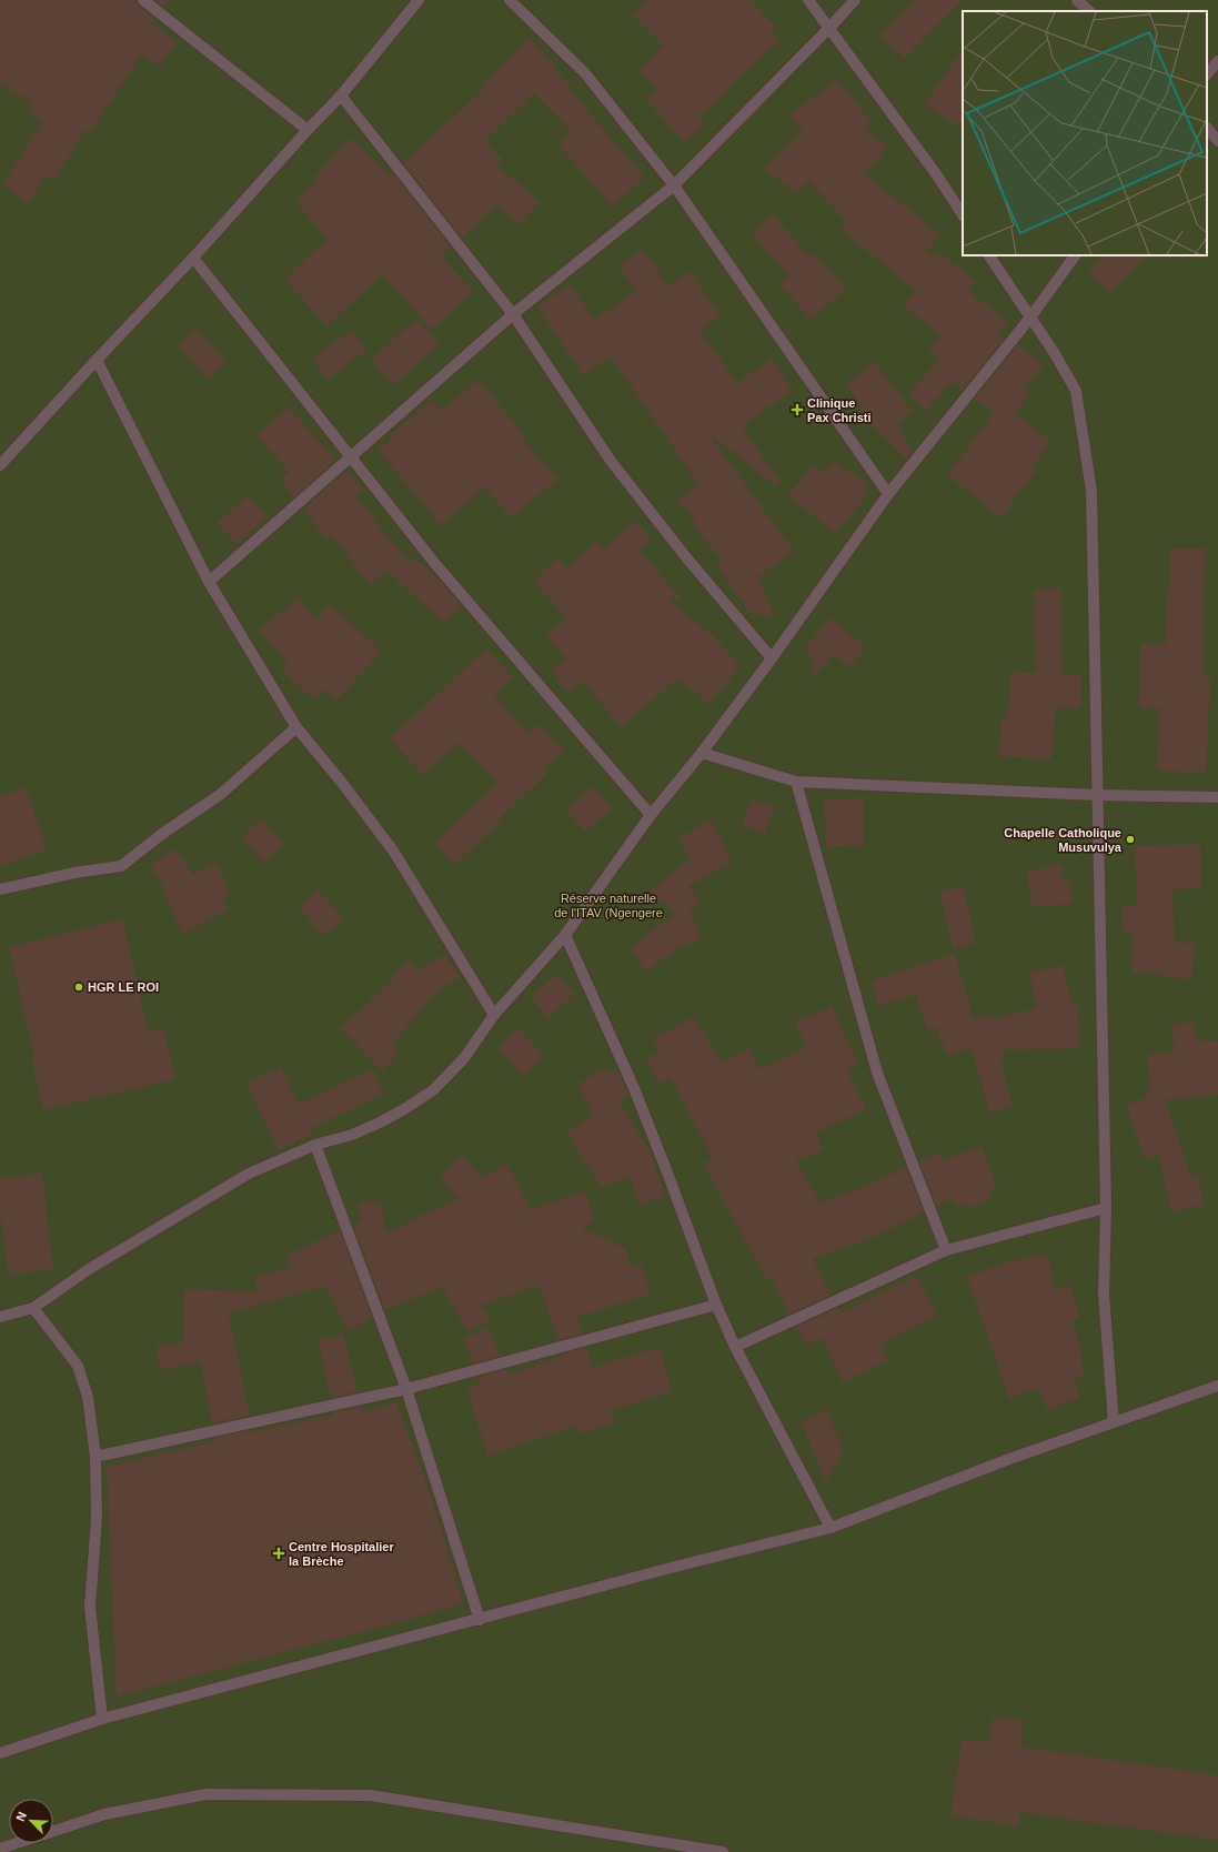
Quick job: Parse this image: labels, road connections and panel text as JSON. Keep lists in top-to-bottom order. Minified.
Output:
{"parks":["Réserve naturelle de l'ITAV (Ngengere"],"places":{"health":["Clinique Pax Christi","Centre Hospitalier la Brèche"],"other":["Chapelle Catholique Musuvulya","HGR LE ROI"]},"north":"top left"}
